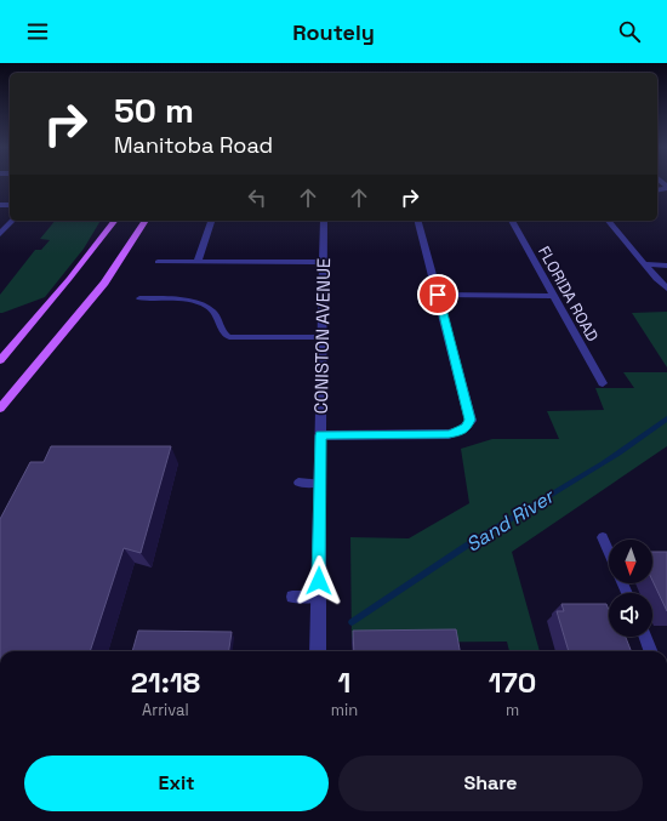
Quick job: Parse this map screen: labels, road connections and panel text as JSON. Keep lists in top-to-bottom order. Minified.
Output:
{"streets":{"street":["FLORIDA ROAD","CONISTON AVENUE"]},"water":["Sand River"],"north":"bottom","page":{"header":"Routely","turn":["50 m","Manitoba Road"],"eta":["21:18","Arrival","1","min","170","m"],"buttons":["Exit","Share"]}}
